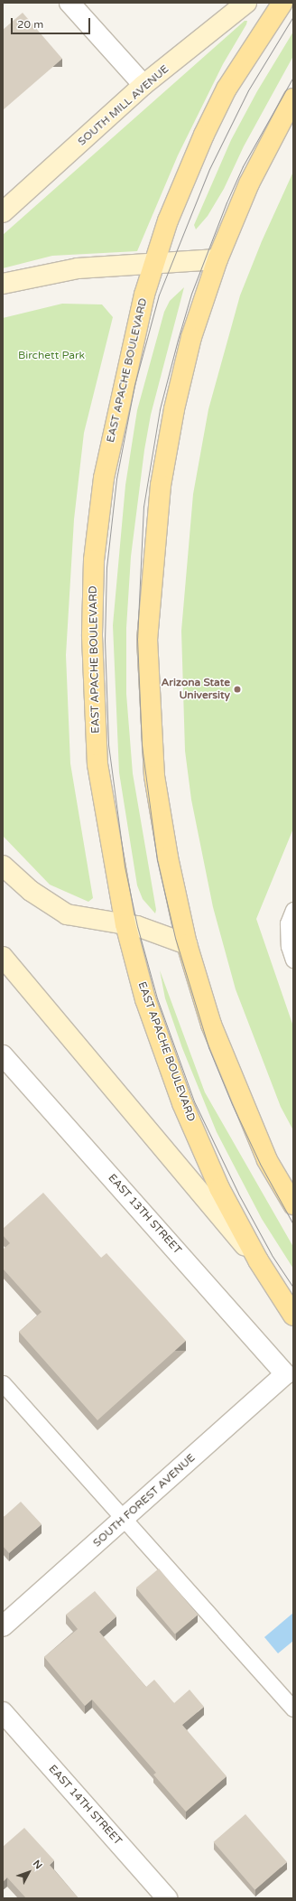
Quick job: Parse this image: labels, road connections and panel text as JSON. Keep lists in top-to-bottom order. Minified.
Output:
{"streets":{"main road":["EAST APACHE BOULEVARD"],"street":["SOUTH MILL AVENUE","EAST 13TH STREET","SOUTH FOREST AVENUE","EAST 14TH STREET"]},"crossings":[["EAST 13TH STREET","SOUTH FOREST AVENUE"]],"parks":["Birchett Park"],"places":["Arizona State University"],"scale_bar":"20 m","north":"top right"}
